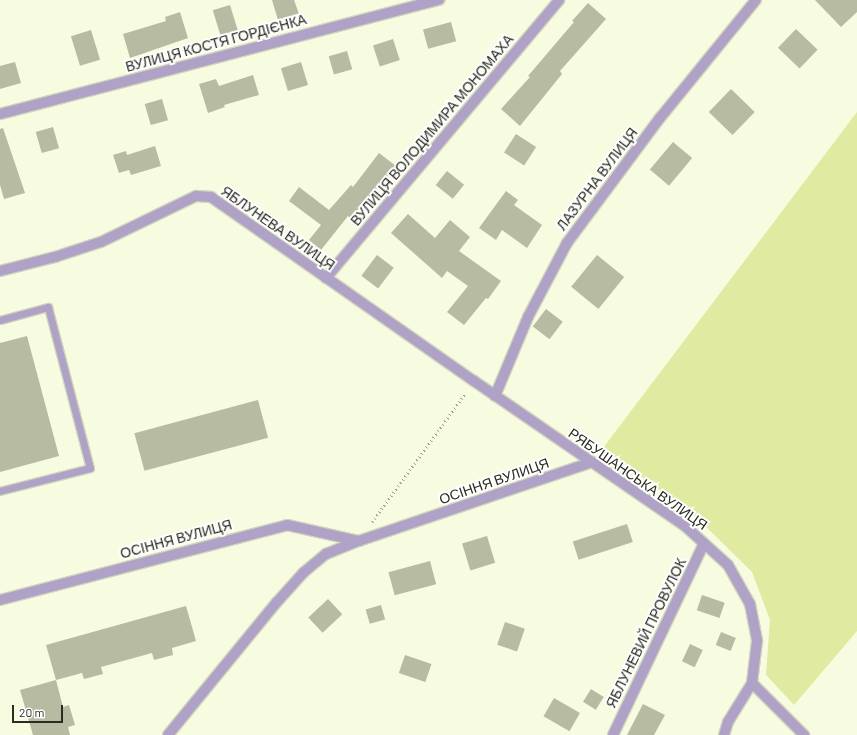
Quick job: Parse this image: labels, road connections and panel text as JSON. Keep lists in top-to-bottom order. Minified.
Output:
{"streets":{"street":["ВУЛИЦЯ КОСТЯ ГОРДІЄНКА","ВУЛИЦЯ ВОЛОДИМИРА МОНОМАХА","ЛАЗУРНА ВУЛИЦЯ","ЯБЛУНЕВА ВУЛИЦЯ","РЯБУШАНСЬКА ВУЛИЦЯ","ОСІННЯ ВУЛИЦЯ","ЯБЛУНЕВИЙ ПРОВУЛОК"]},"crossings":[["ВУЛИЦЯ ВОЛОДИМИРА МОНОМАХА","ЯБЛУНЕВА ВУЛИЦЯ"],["ЛАЗУРНА ВУЛИЦЯ","ЯБЛУНЕВА ВУЛИЦЯ"],["ЛАЗУРНА ВУЛИЦЯ","РЯБУШАНСЬКА ВУЛИЦЯ"],["ЯБЛУНЕВА ВУЛИЦЯ","РЯБУШАНСЬКА ВУЛИЦЯ"],["РЯБУШАНСЬКА ВУЛИЦЯ","ОСІННЯ ВУЛИЦЯ"],["РЯБУШАНСЬКА ВУЛИЦЯ","ЯБЛУНЕВИЙ ПРОВУЛОК"]],"scale_bar":"20 m"}
